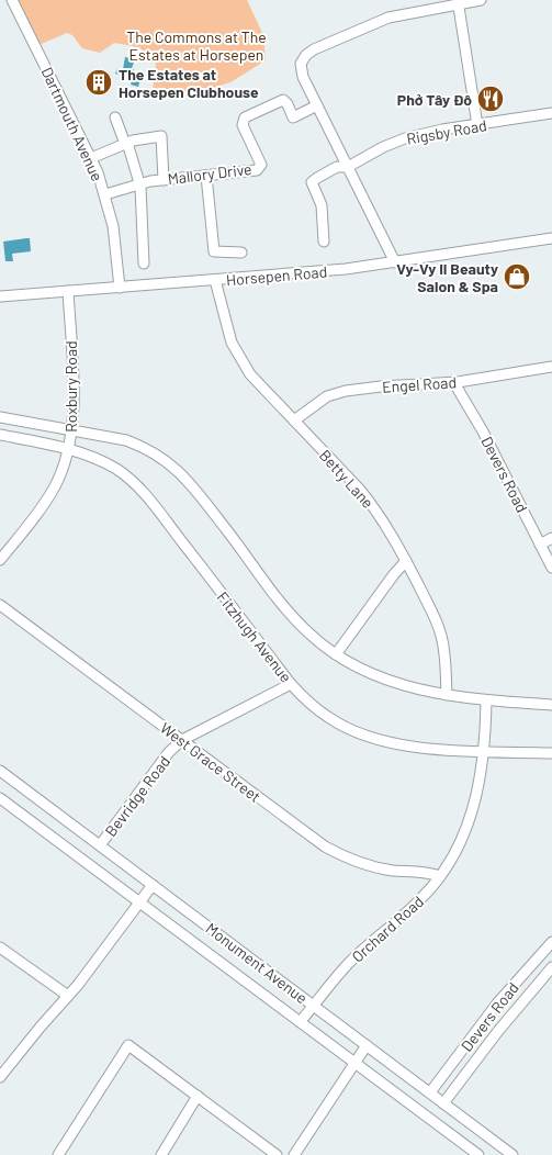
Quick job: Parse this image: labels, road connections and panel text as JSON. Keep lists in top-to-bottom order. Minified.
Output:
{"streets":{"street":["Dartmouth Avenue","Rigsby Road","Mallory Drive","Horsepen Road","Engel Road","Roxbury Road","Devers Road","Betty Lane","Fitzhugh Avenue","West Grace Street","Bevridge Road","Orchard Road","Monument Avenue"]},"crossings":[["Dartmouth Avenue","Mallory Drive"],["Dartmouth Avenue","Horsepen Road"],["Horsepen Road","Roxbury Road"],["Horsepen Road","Betty Lane"],["Engel Road","Devers Road"],["Engel Road","Betty Lane"],["Roxbury Road","Fitzhugh Avenue"],["Devers Road","Monument Avenue"],["Fitzhugh Avenue","Bevridge Road"],["Fitzhugh Avenue","Orchard Road"],["West Grace Street","Bevridge Road"],["West Grace Street","Orchard Road"],["Bevridge Road","Monument Avenue"],["Orchard Road","Monument Avenue"]],"parks":["The Commons at The Estates at Horsepen"],"places":{"building":["The Estates at Horsepen Clubhouse"],"restaurant":["Phở Tây Đô"],"shop":["Vy-Vy II Beauty Salon & Spa"]}}
